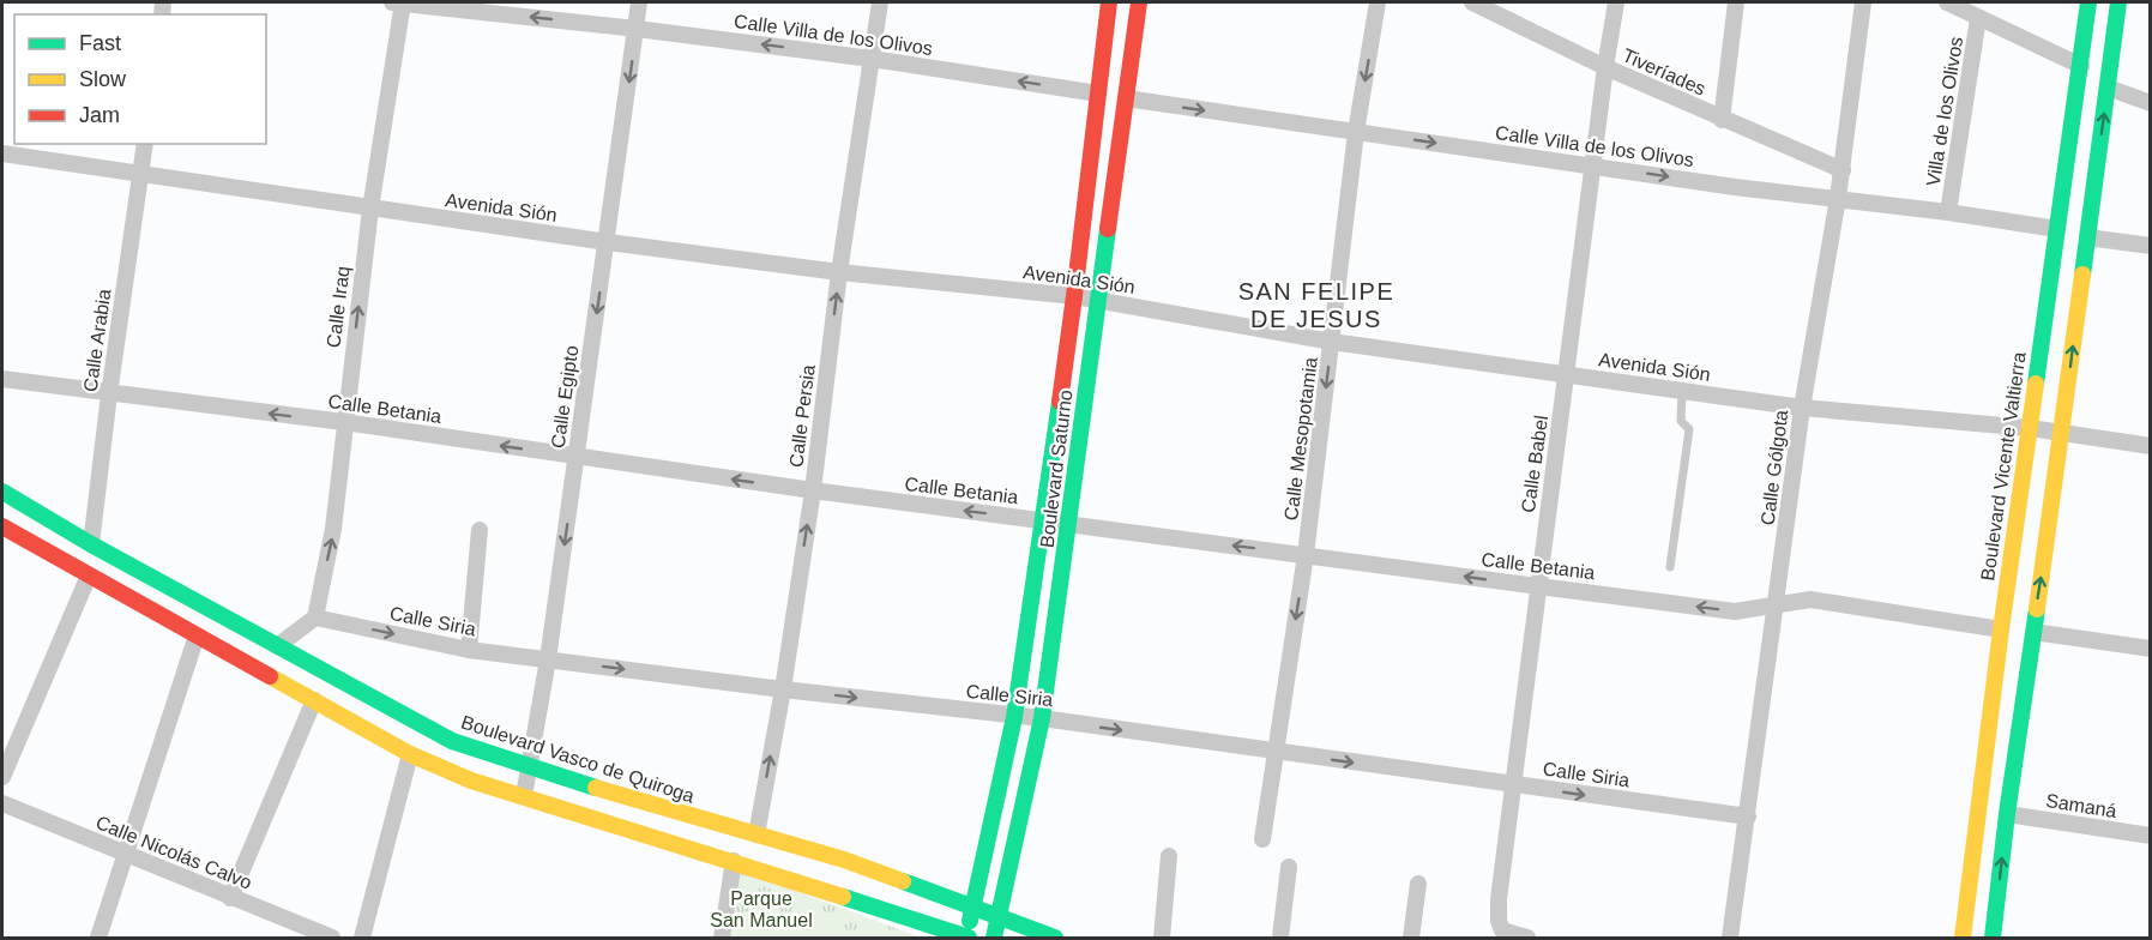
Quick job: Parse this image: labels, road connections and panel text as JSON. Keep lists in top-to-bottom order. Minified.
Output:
{"streets":{"street":["Calle Villa de los Olivos","Tiveríades","Villa de los Olivos","Avenida Sión","Calle Iraq","Calle Arabia","Calle Egipto","Calle Betania","Calle Persia","Calle Mesopotamia","Calle Babel","Boulevard Vicente Valtierra","Calle Gólgota","Boulevard Saturno","Calle Siria","Boulevard Vasco de Quiroga","Samaná","Calle Nicolás Calvo"]},"crossings":[["Calle Villa de los Olivos","Villa de los Olivos"],["Calle Villa de los Olivos","Calle Iraq"],["Calle Villa de los Olivos","Calle Egipto"],["Calle Villa de los Olivos","Calle Persia"],["Calle Villa de los Olivos","Calle Mesopotamia"],["Calle Villa de los Olivos","Calle Babel"],["Calle Villa de los Olivos","Boulevard Vicente Valtierra"],["Calle Villa de los Olivos","Calle Gólgota"],["Calle Villa de los Olivos","Boulevard Saturno"],["Tiveríades","Calle Babel"],["Tiveríades","Calle Gólgota"],["Avenida Sión","Calle Iraq"],["Avenida Sión","Calle Arabia"],["Avenida Sión","Calle Egipto"],["Avenida Sión","Calle Persia"],["Avenida Sión","Calle Mesopotamia"],["Avenida Sión","Calle Babel"],["Avenida Sión","Boulevard Vicente Valtierra"],["Avenida Sión","Calle Gólgota"],["Avenida Sión","Boulevard Saturno"],["Calle Iraq","Calle Betania"],["Calle Iraq","Calle Siria"],["Calle Arabia","Calle Betania"],["Calle Arabia","Boulevard Vasco de Quiroga"],["Calle Egipto","Calle Betania"],["Calle Egipto","Calle Siria"],["Calle Egipto","Boulevard Vasco de Quiroga"],["Calle Betania","Calle Persia"],["Calle Betania","Calle Mesopotamia"],["Calle Betania","Calle Babel"],["Calle Betania","Boulevard Vicente Valtierra"],["Calle Betania","Calle Gólgota"],["Calle Betania","Boulevard Saturno"],["Calle Persia","Calle Siria"],["Calle Persia","Boulevard Vasco de Quiroga"],["Calle Mesopotamia","Calle Siria"],["Calle Babel","Calle Siria"],["Calle Gólgota","Calle Siria"],["Boulevard Saturno","Calle Siria"],["Boulevard Saturno","Boulevard Vasco de Quiroga"]],"one_way":["Calle Iraq","Calle Egipto","Calle Betania","Calle Persia","Calle Mesopotamia","Calle Siria"],"districts":["SAN FELIPE DE JESUS"],"parks":["Parque San Manuel"],"legend":["Fast","Slow","Jam"]}
